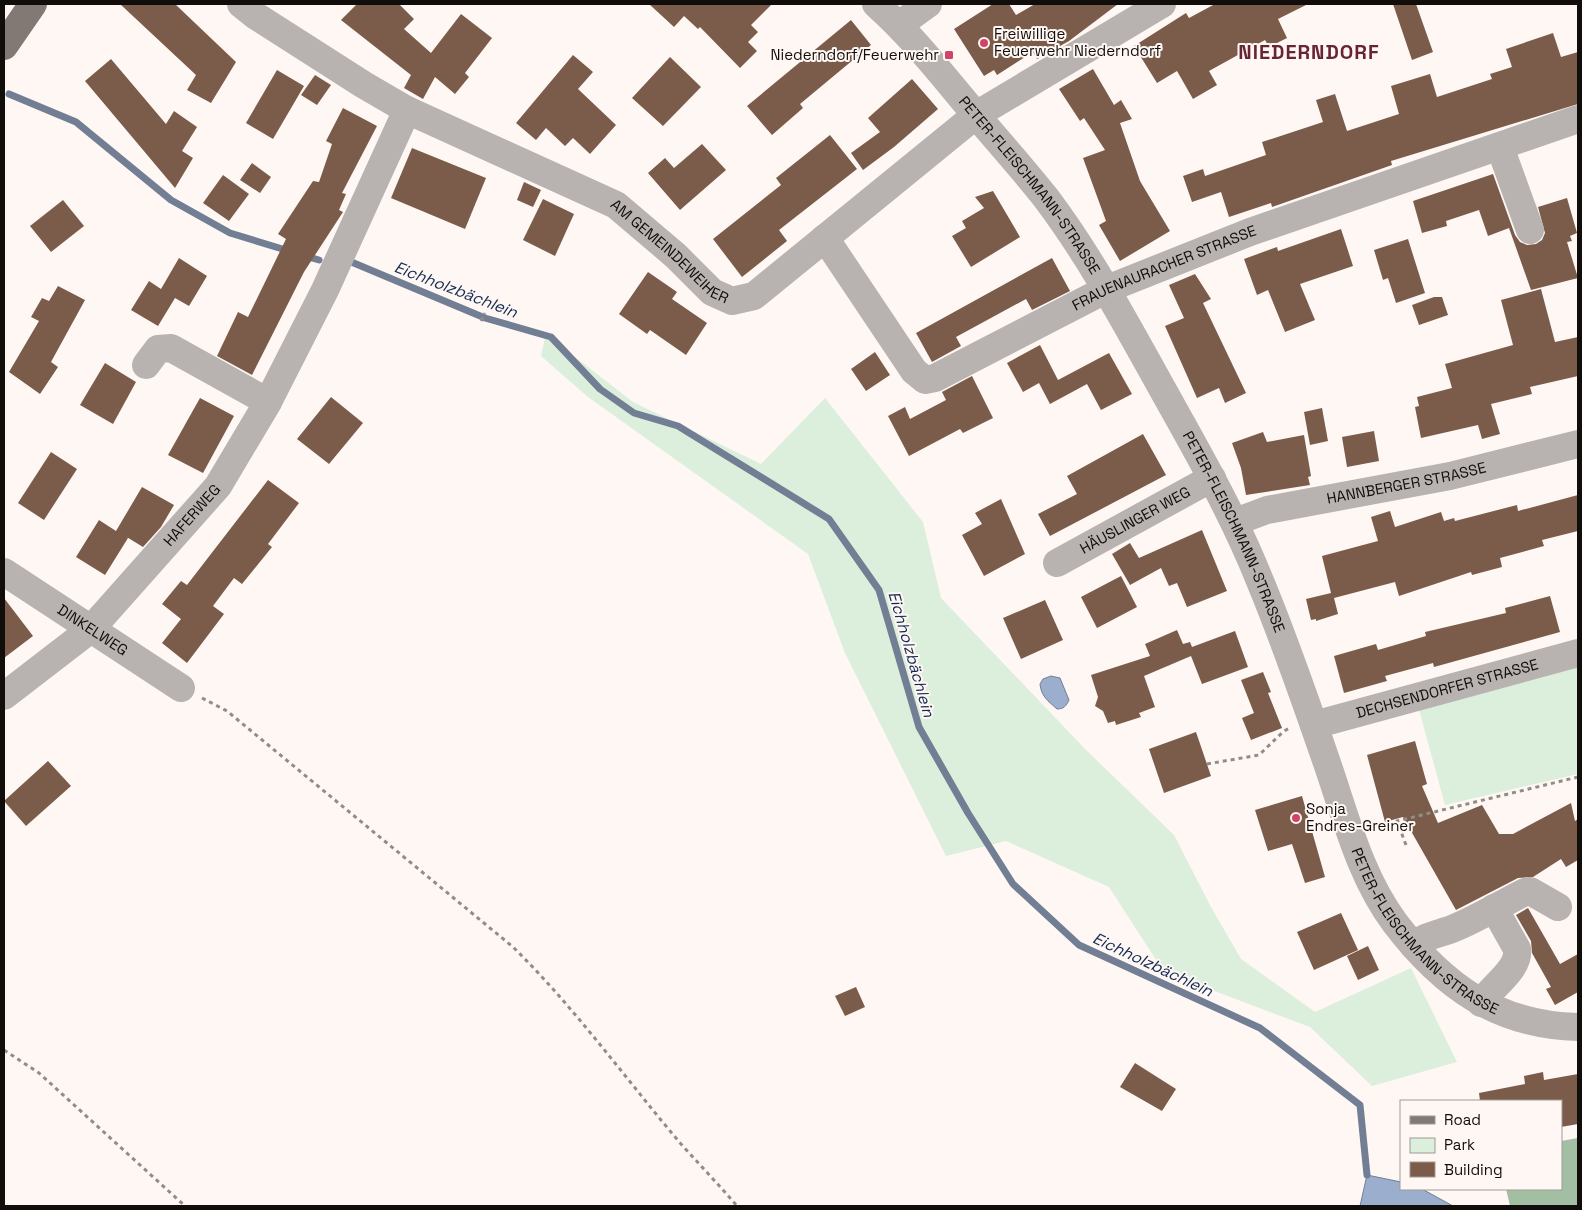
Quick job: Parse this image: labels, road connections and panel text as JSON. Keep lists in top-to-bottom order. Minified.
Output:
{"streets":{"street":["PETER-FLEISCHMANN-STRASSE","AM GEMEINDEWEIHER","FRAUENAURACHER STRASSE","HANNBERGER STRASSE","HAFERWEG","HÄUSLINGER WEG","DINKELWEG","DECHSENDORFER STRASSE"]},"crossings":[["PETER-FLEISCHMANN-STRASSE","AM GEMEINDEWEIHER"],["PETER-FLEISCHMANN-STRASSE","FRAUENAURACHER STRASSE"],["PETER-FLEISCHMANN-STRASSE","HANNBERGER STRASSE"],["PETER-FLEISCHMANN-STRASSE","HÄUSLINGER WEG"],["PETER-FLEISCHMANN-STRASSE","DECHSENDORFER STRASSE"],["AM GEMEINDEWEIHER","FRAUENAURACHER STRASSE"],["AM GEMEINDEWEIHER","HAFERWEG"],["HAFERWEG","DINKELWEG"]],"districts":["NIEDERNDORF"],"water":["Eichholzbächlein"],"places":{"other":["Freiwillige Feuerwehr Niederndorf","Sonja Endres-Greiner"],"transit":["Niederndorf/Feuerwehr"]},"legend":["Road","Park","Building"]}
